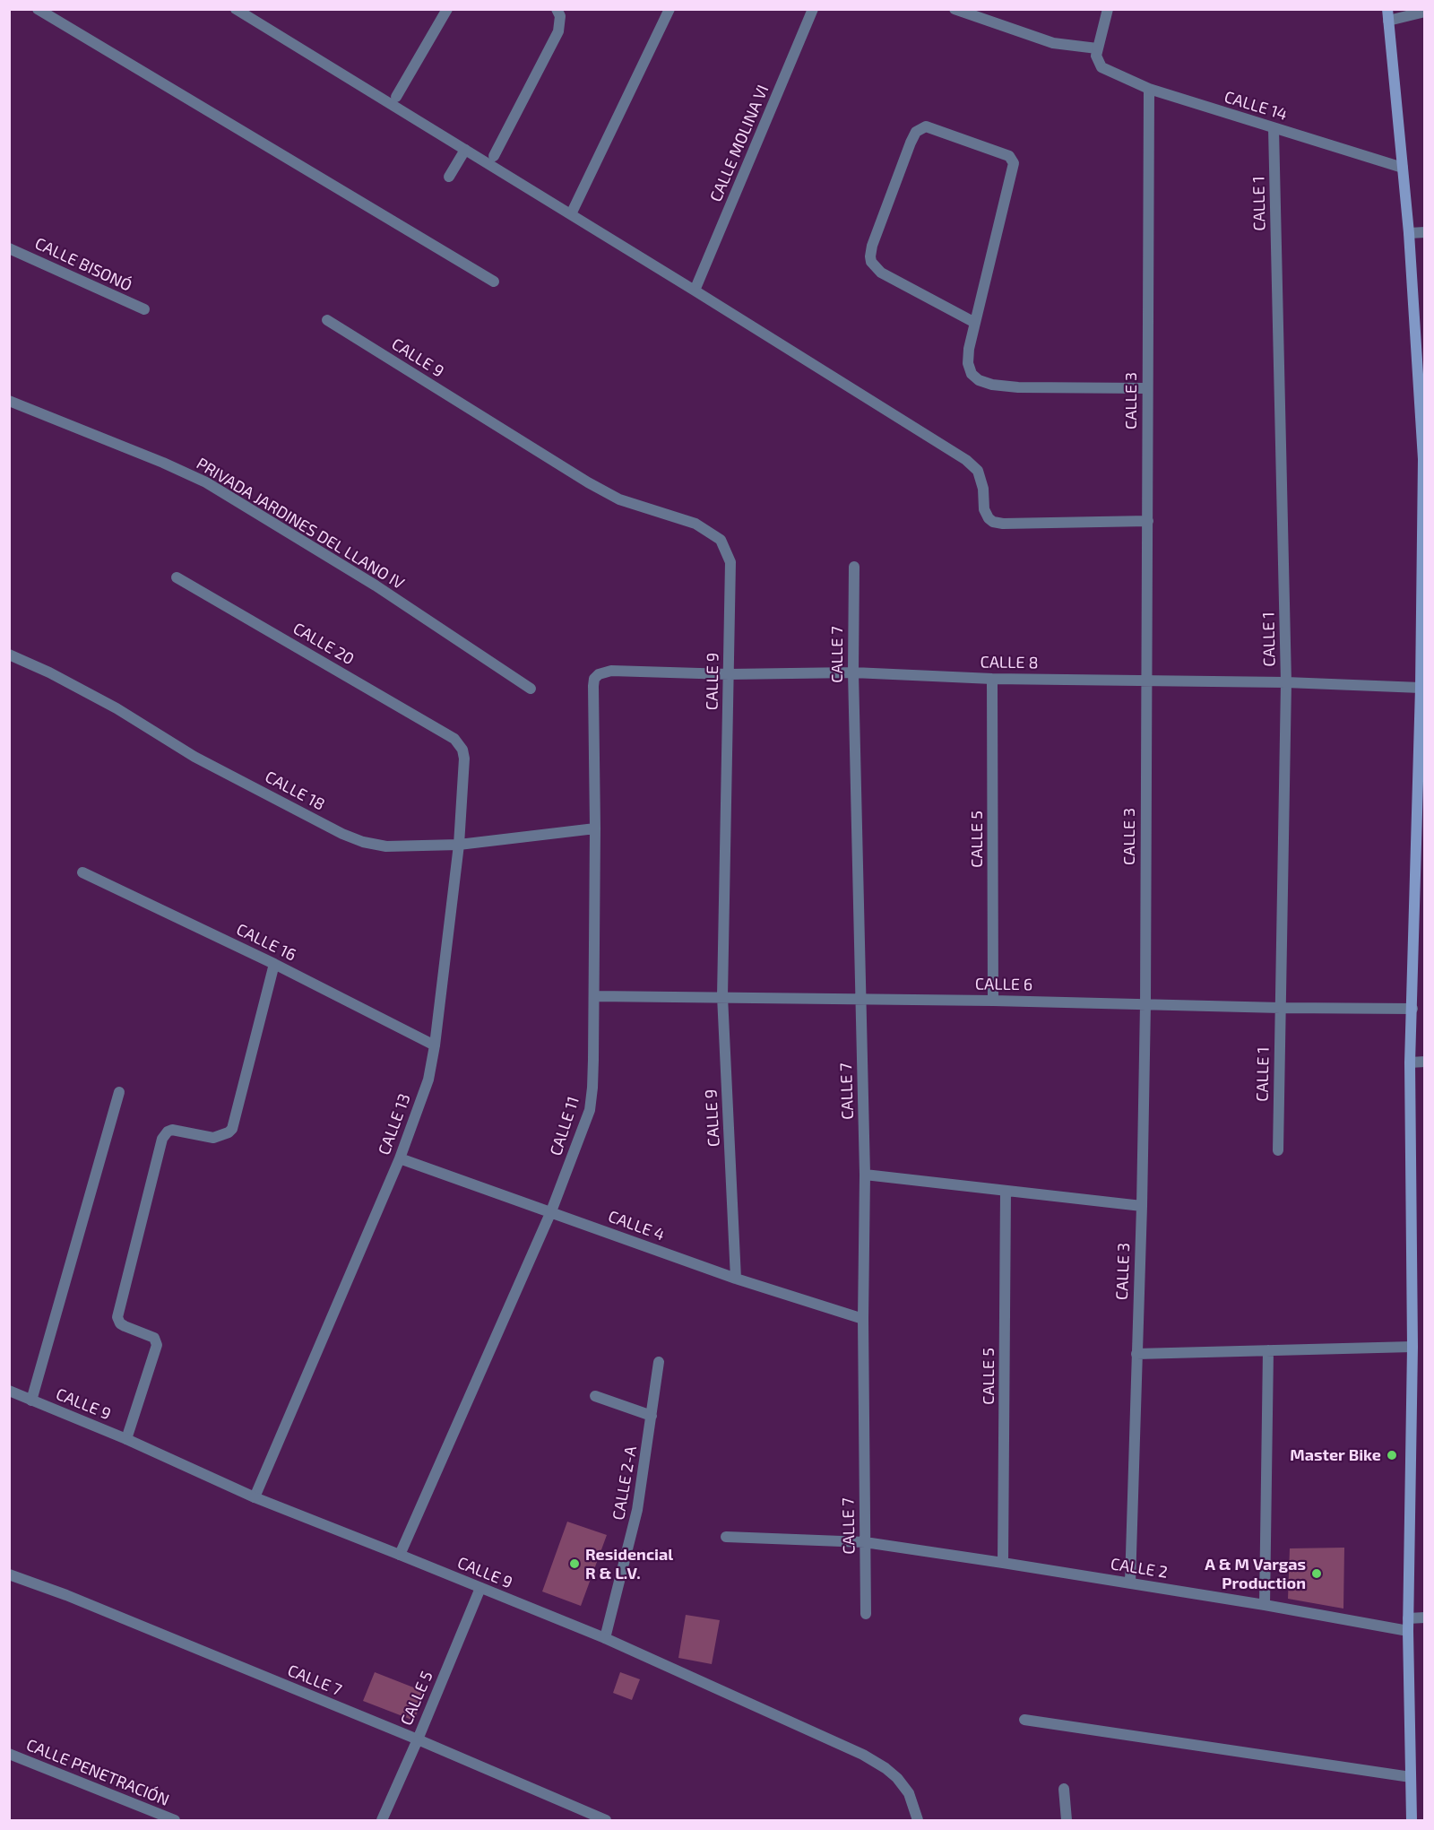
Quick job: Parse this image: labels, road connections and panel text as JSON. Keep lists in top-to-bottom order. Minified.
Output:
{"streets":{"street":["CALLE 14","CALLE MOLINA VI","CALLE 1","CALLE BISONÓ","CALLE 9","CALLE 3","PRIVADA JARDINES DEL LLANO IV","CALLE 20","CALLE 7","CALLE 8","CALLE 18","CALLE 5","CALLE 16","CALLE 6","CALLE 13","CALLE 11","CALLE 4","CALLE 2-A","CALLE 2","CALLE PENETRACIÓN"]},"crossings":[["CALLE 14","CALLE 1"],["CALLE 14","CALLE 3"],["CALLE 1","CALLE 8"],["CALLE 1","CALLE 6"],["CALLE 9","CALLE 8"],["CALLE 9","CALLE 5"],["CALLE 9","CALLE 6"],["CALLE 9","CALLE 13"],["CALLE 9","CALLE 11"],["CALLE 9","CALLE 4"],["CALLE 9","CALLE 2-A"],["CALLE 3","CALLE 8"],["CALLE 3","CALLE 6"],["CALLE 3","CALLE 2"],["CALLE 20","CALLE 13"],["CALLE 7","CALLE 8"],["CALLE 7","CALLE 5"],["CALLE 7","CALLE 6"],["CALLE 7","CALLE 4"],["CALLE 7","CALLE 2"],["CALLE 8","CALLE 5"],["CALLE 8","CALLE 11"],["CALLE 18","CALLE 13"],["CALLE 18","CALLE 11"],["CALLE 5","CALLE 6"],["CALLE 5","CALLE 2"],["CALLE 16","CALLE 13"],["CALLE 6","CALLE 11"],["CALLE 13","CALLE 4"],["CALLE 11","CALLE 4"]],"places":["Master Bike","Residencial R & L.V.","A & M Vargas Production"]}
